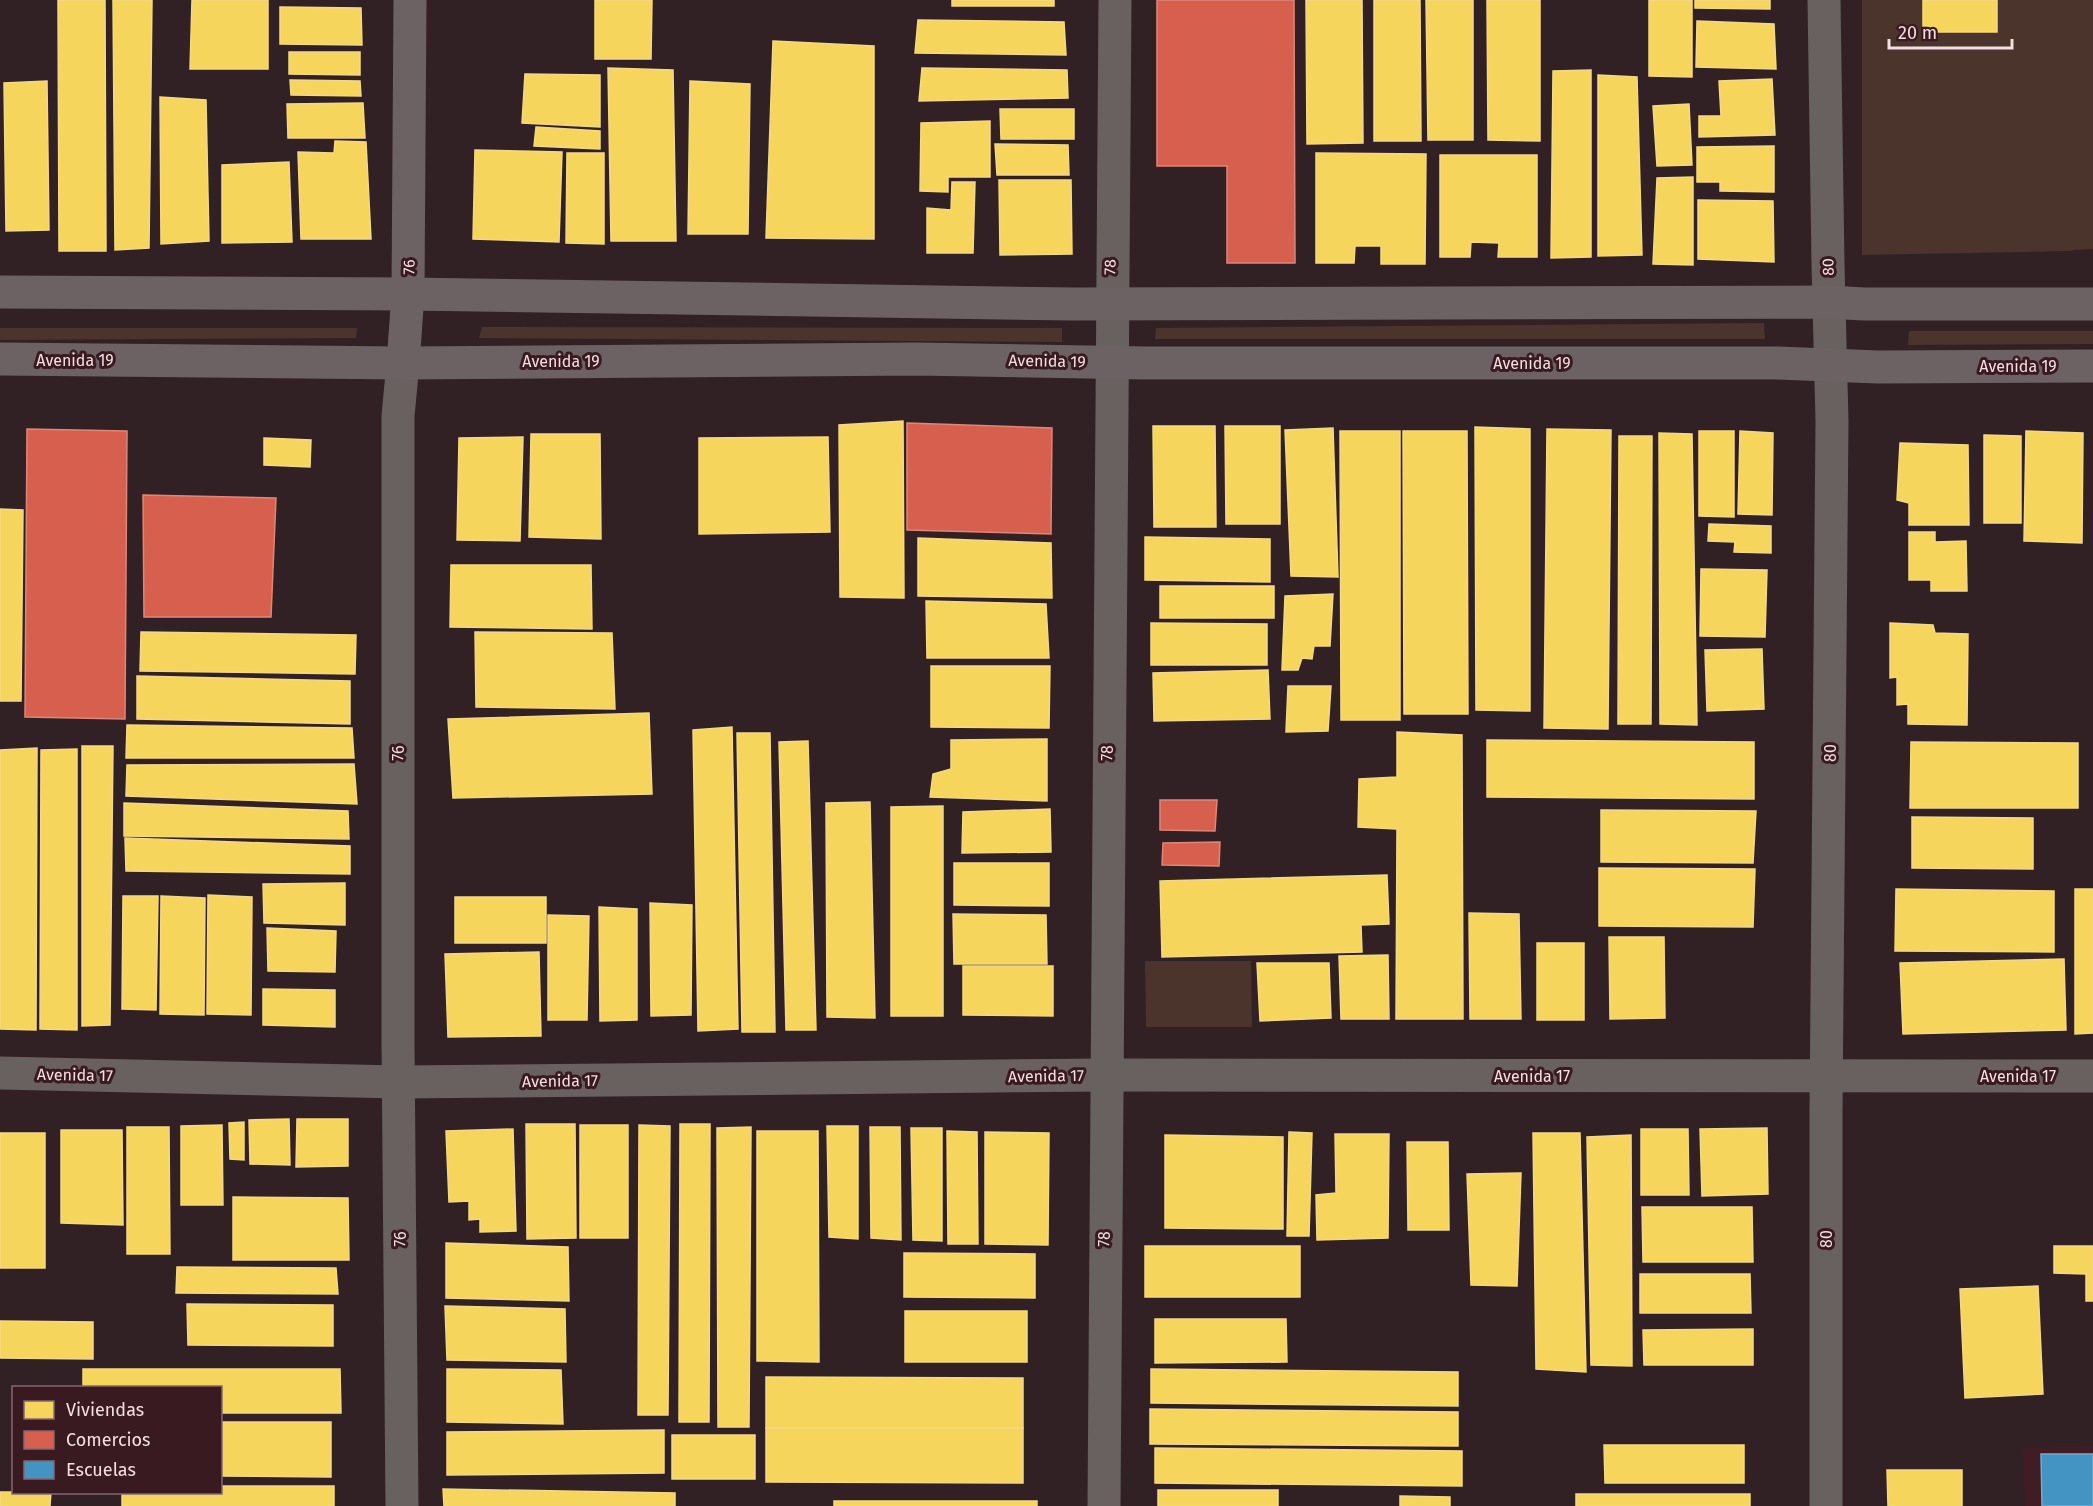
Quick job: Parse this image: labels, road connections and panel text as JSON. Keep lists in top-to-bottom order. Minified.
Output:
{"streets":{"main road":["76","Avenida 19"],"street":["78","80","Avenida 17"]},"crossings":[["76","Avenida 19"],["76","Avenida 17"],["78","Avenida 19"],["78","Avenida 17"],["80","Avenida 19"],["80","Avenida 17"]],"legend":["Viviendas","Comercios","Escuelas"],"scale_bar":"20 m"}
